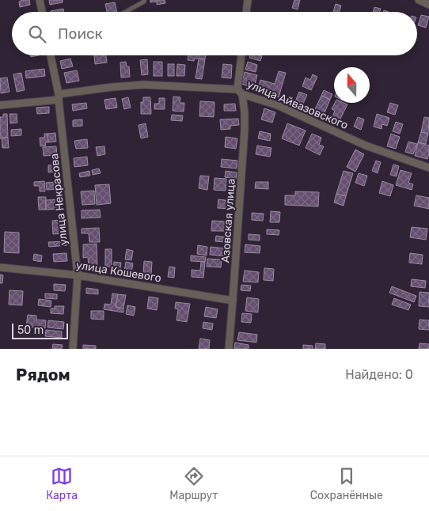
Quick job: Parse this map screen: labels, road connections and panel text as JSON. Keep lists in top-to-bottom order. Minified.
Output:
{"streets":{"street":["улица Айвазовского","улица Некрасова","Азовская улица","улица Кошевого"]},"crossings":[["улица Айвазовского","улица Некрасова"],["улица Айвазовского","Азовская улица"],["улица Некрасова","улица Кошевого"],["Азовская улица","улица Кошевого"]],"scale_bar":"50 m","north":"top","page":{"search":"Поиск","scale":"50 m","heading":["Рядом","Найдено: 0"],"nav":["Карта","Маршрут","Сохранённые"]}}
